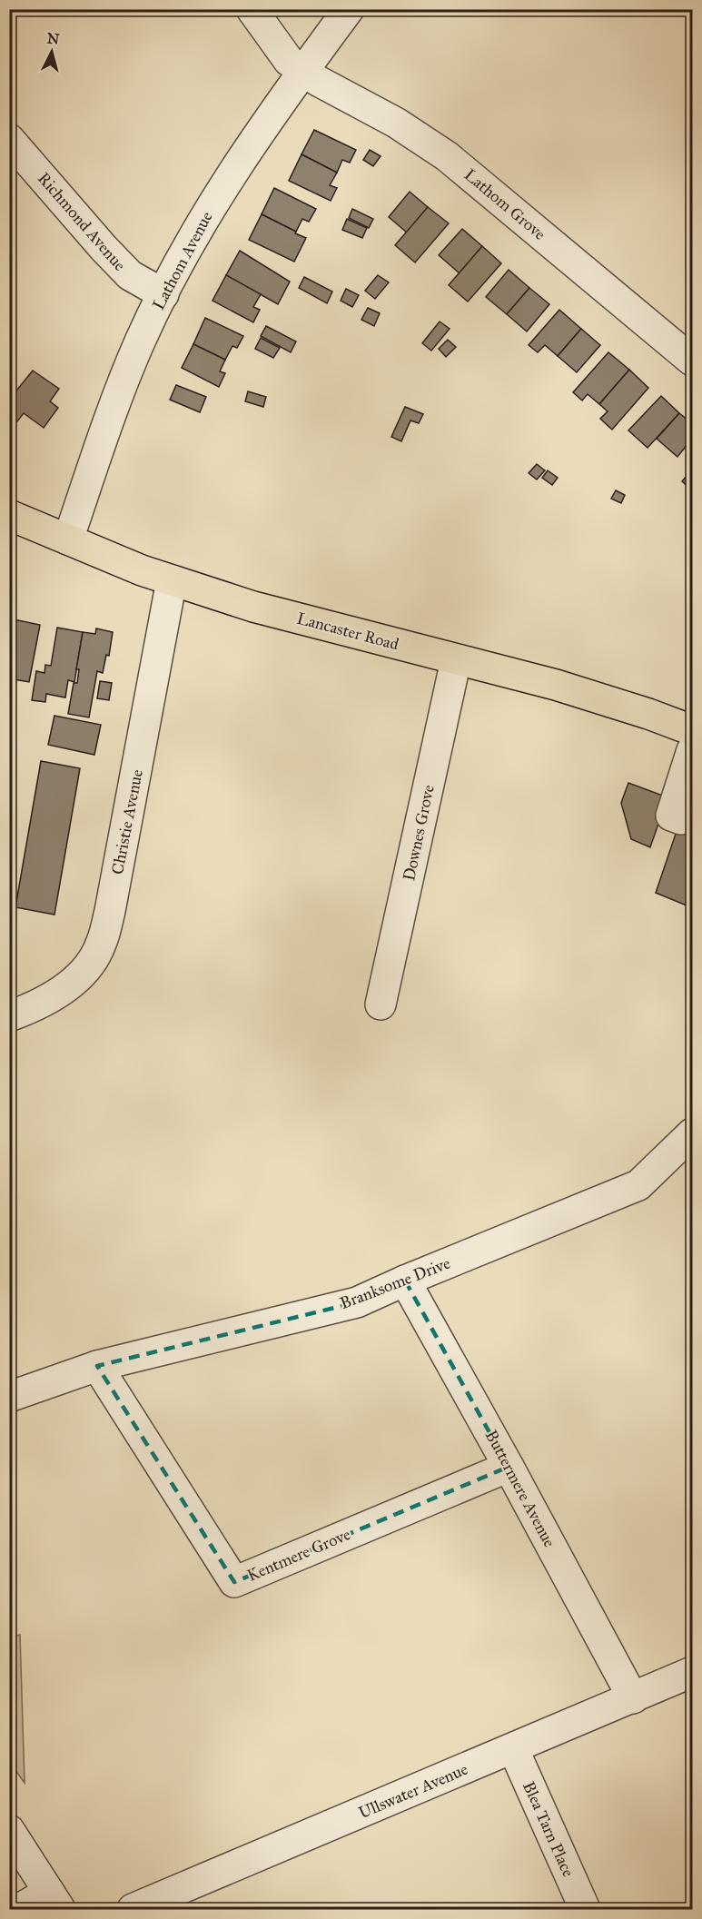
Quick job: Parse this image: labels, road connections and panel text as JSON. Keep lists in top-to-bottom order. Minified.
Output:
{"streets":{"main road":["Lancaster Road"],"street":["Lathom Grove","Richmond Avenue","Lathom Avenue","Christie Avenue","Downes Grove","Branksome Drive","Buttermere Avenue","Kentmere Grove","Ullswater Avenue","Blea Tarn Place"]},"crossings":[["Lathom Grove","Lathom Avenue"],["Richmond Avenue","Lathom Avenue"],["Lathom Avenue","Lancaster Road"],["Lancaster Road","Christie Avenue"],["Lancaster Road","Downes Grove"],["Branksome Drive","Buttermere Avenue"],["Branksome Drive","Kentmere Grove"],["Buttermere Avenue","Kentmere Grove"],["Buttermere Avenue","Ullswater Avenue"],["Ullswater Avenue","Blea Tarn Place"]],"north":"top"}
